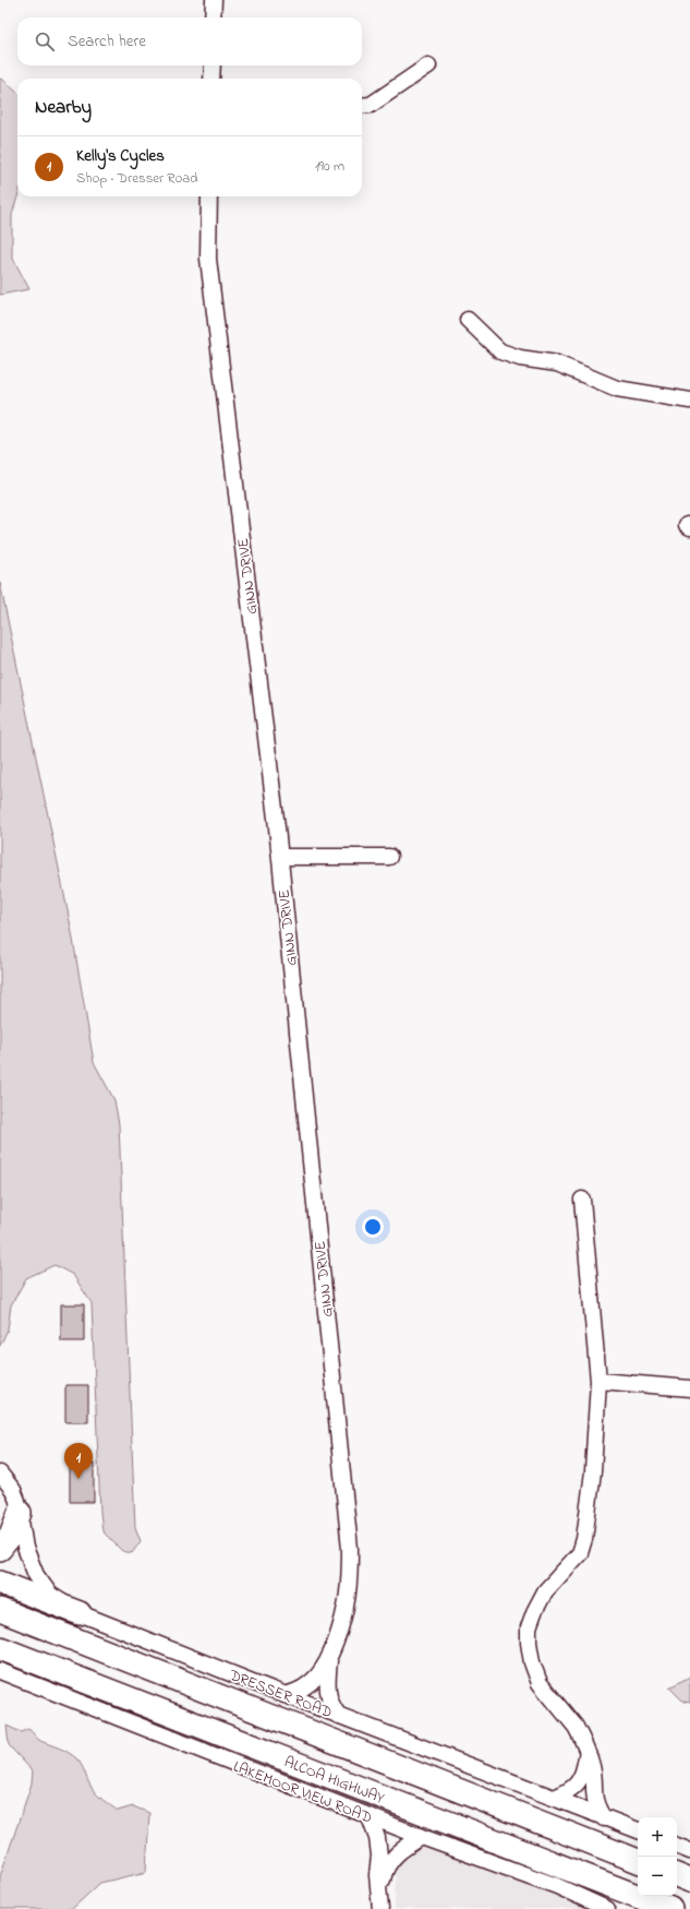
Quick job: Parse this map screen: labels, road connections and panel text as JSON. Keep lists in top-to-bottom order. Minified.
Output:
{"streets":{"highway":["ALCOA HIGHWAY"],"street":["GINN DRIVE","DRESSER ROAD","LAKEMOOR VIEW ROAD"]},"crossings":[["GINN DRIVE","DRESSER ROAD"]],"page":{"search":"Search here","heading":"Nearby","list":[{"mark":"1","name":"Kelly's Cycles","note":"Shop · Dresser Road","value":"190 m"}],"pins":"1","map_buttons":["+","−"]}}
